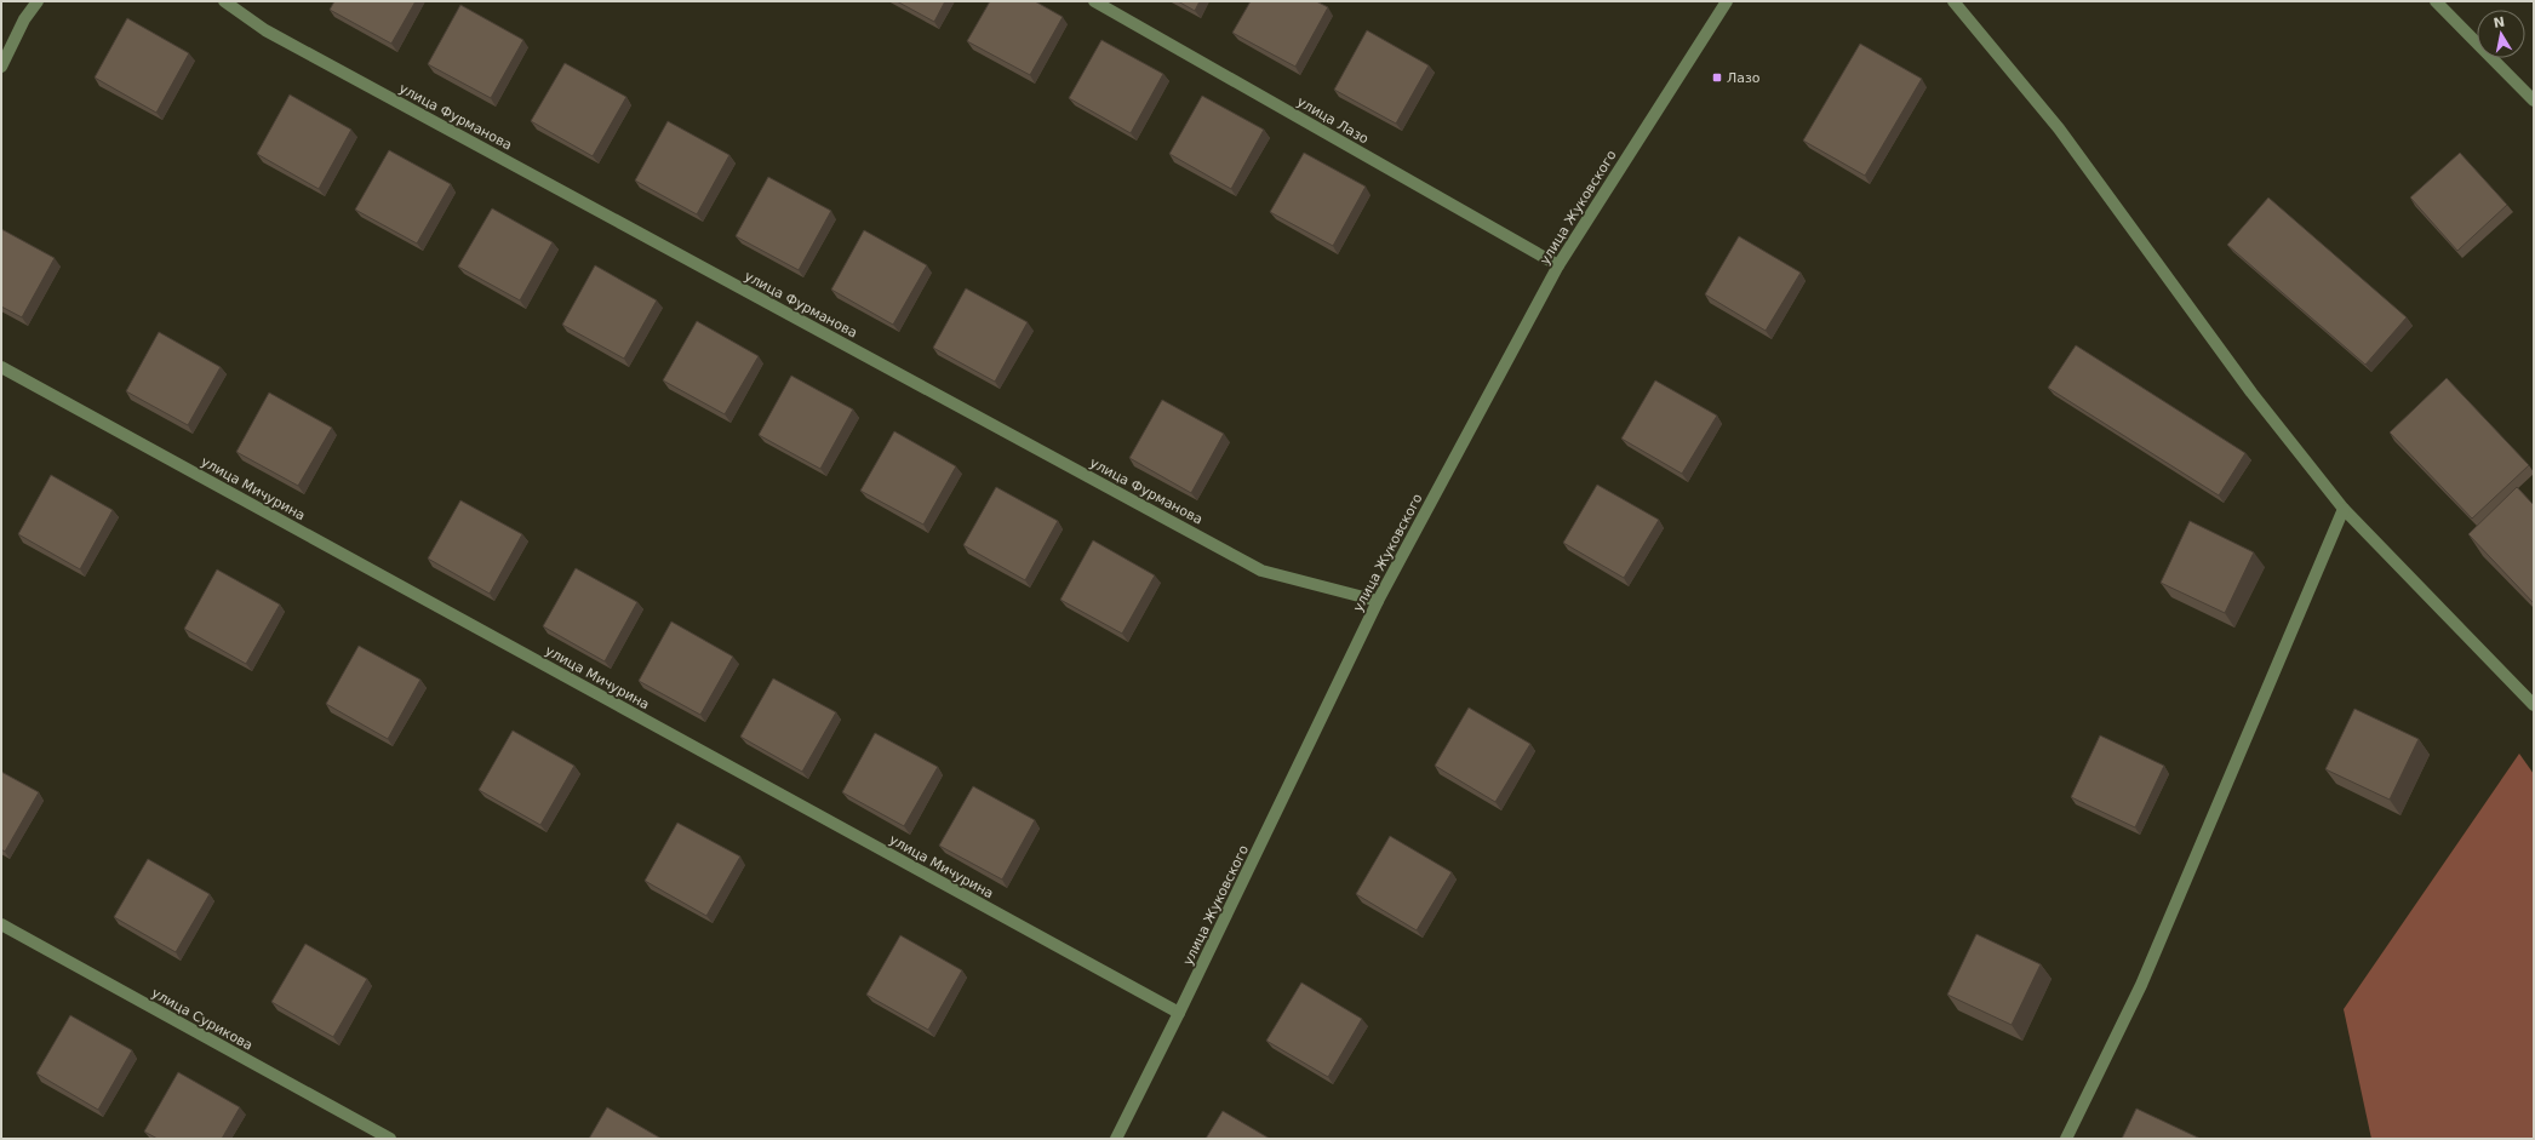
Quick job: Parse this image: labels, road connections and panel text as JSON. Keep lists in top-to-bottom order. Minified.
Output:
{"streets":{"street":["улица Фурманова","улица Лазо","улица Жуковского","улица Мичурина","улица Сурикова"]},"crossings":[["улица Фурманова","улица Жуковского"],["улица Лазо","улица Жуковского"],["улица Жуковского","улица Мичурина"]],"places":{"transit":["Лазо"]},"north":"top"}
